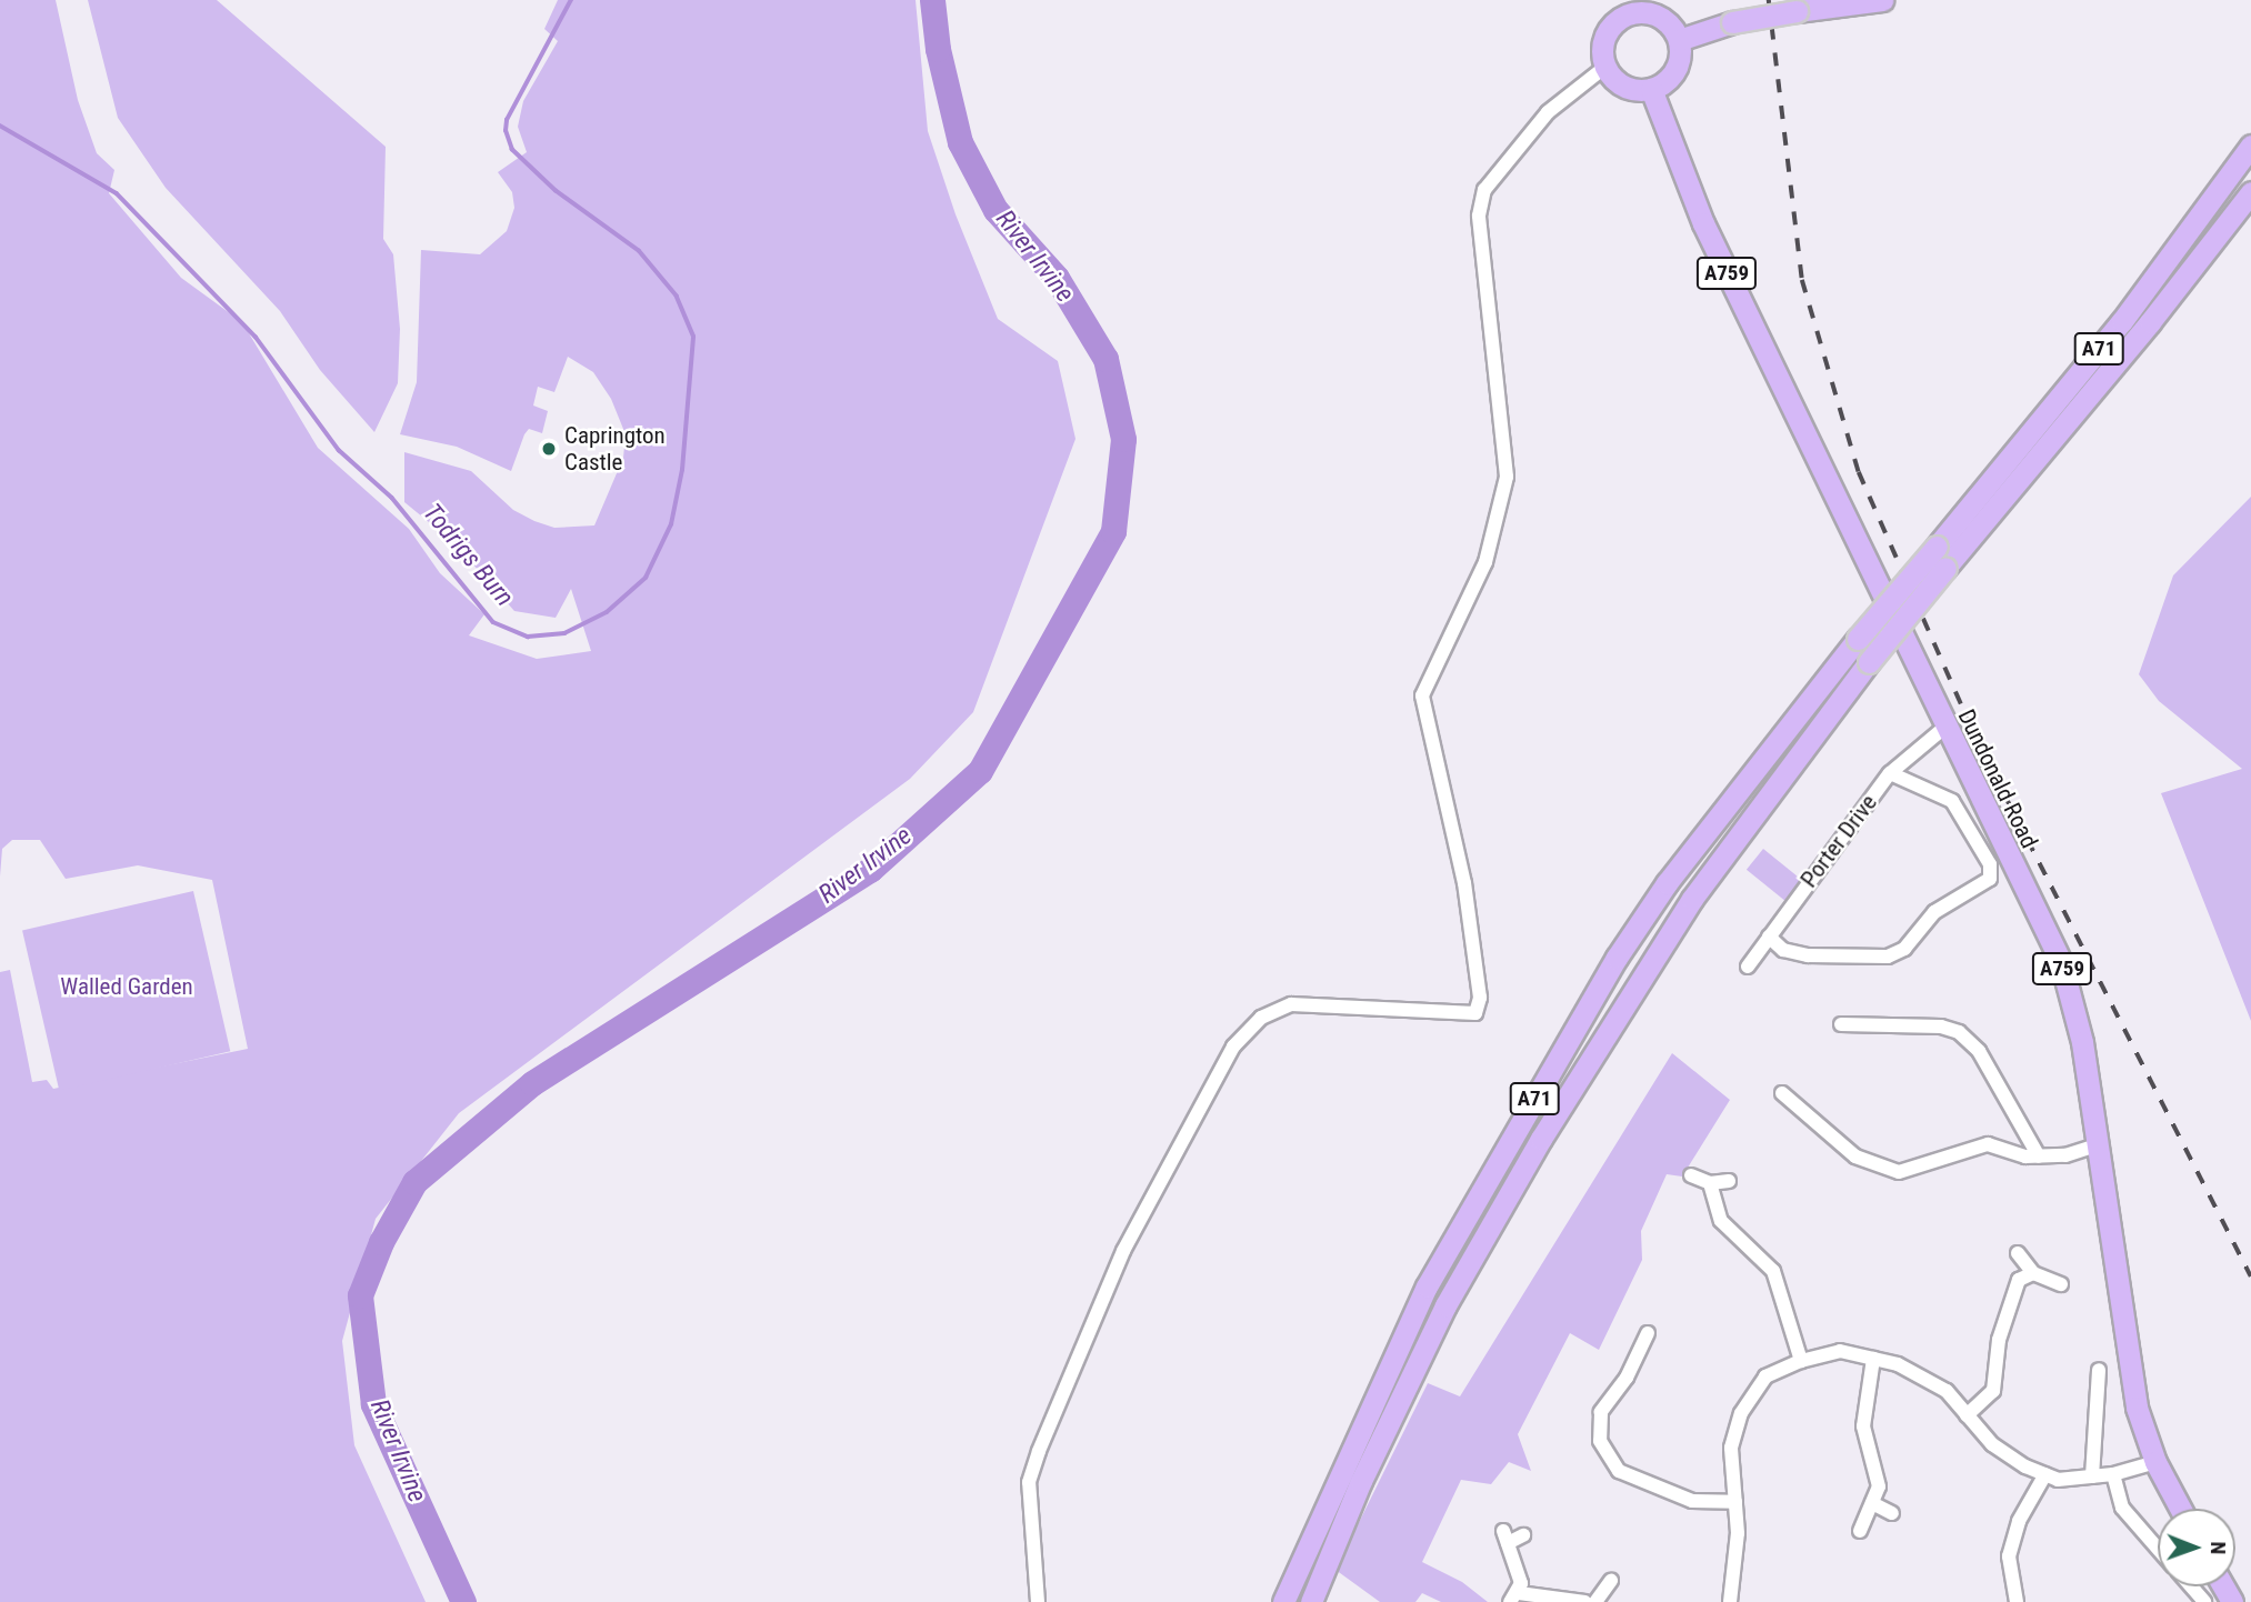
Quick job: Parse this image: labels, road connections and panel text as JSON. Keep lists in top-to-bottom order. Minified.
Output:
{"streets":{"main road":["A759","A71","Dundonald Road"],"street":["Porter Drive"]},"crossings":[["Dundonald Road","Porter Drive"]],"water":["River Irvine","Todrigs Burn"],"parks":["Walled Garden"],"places":["Caprington Castle"],"north":"right"}
